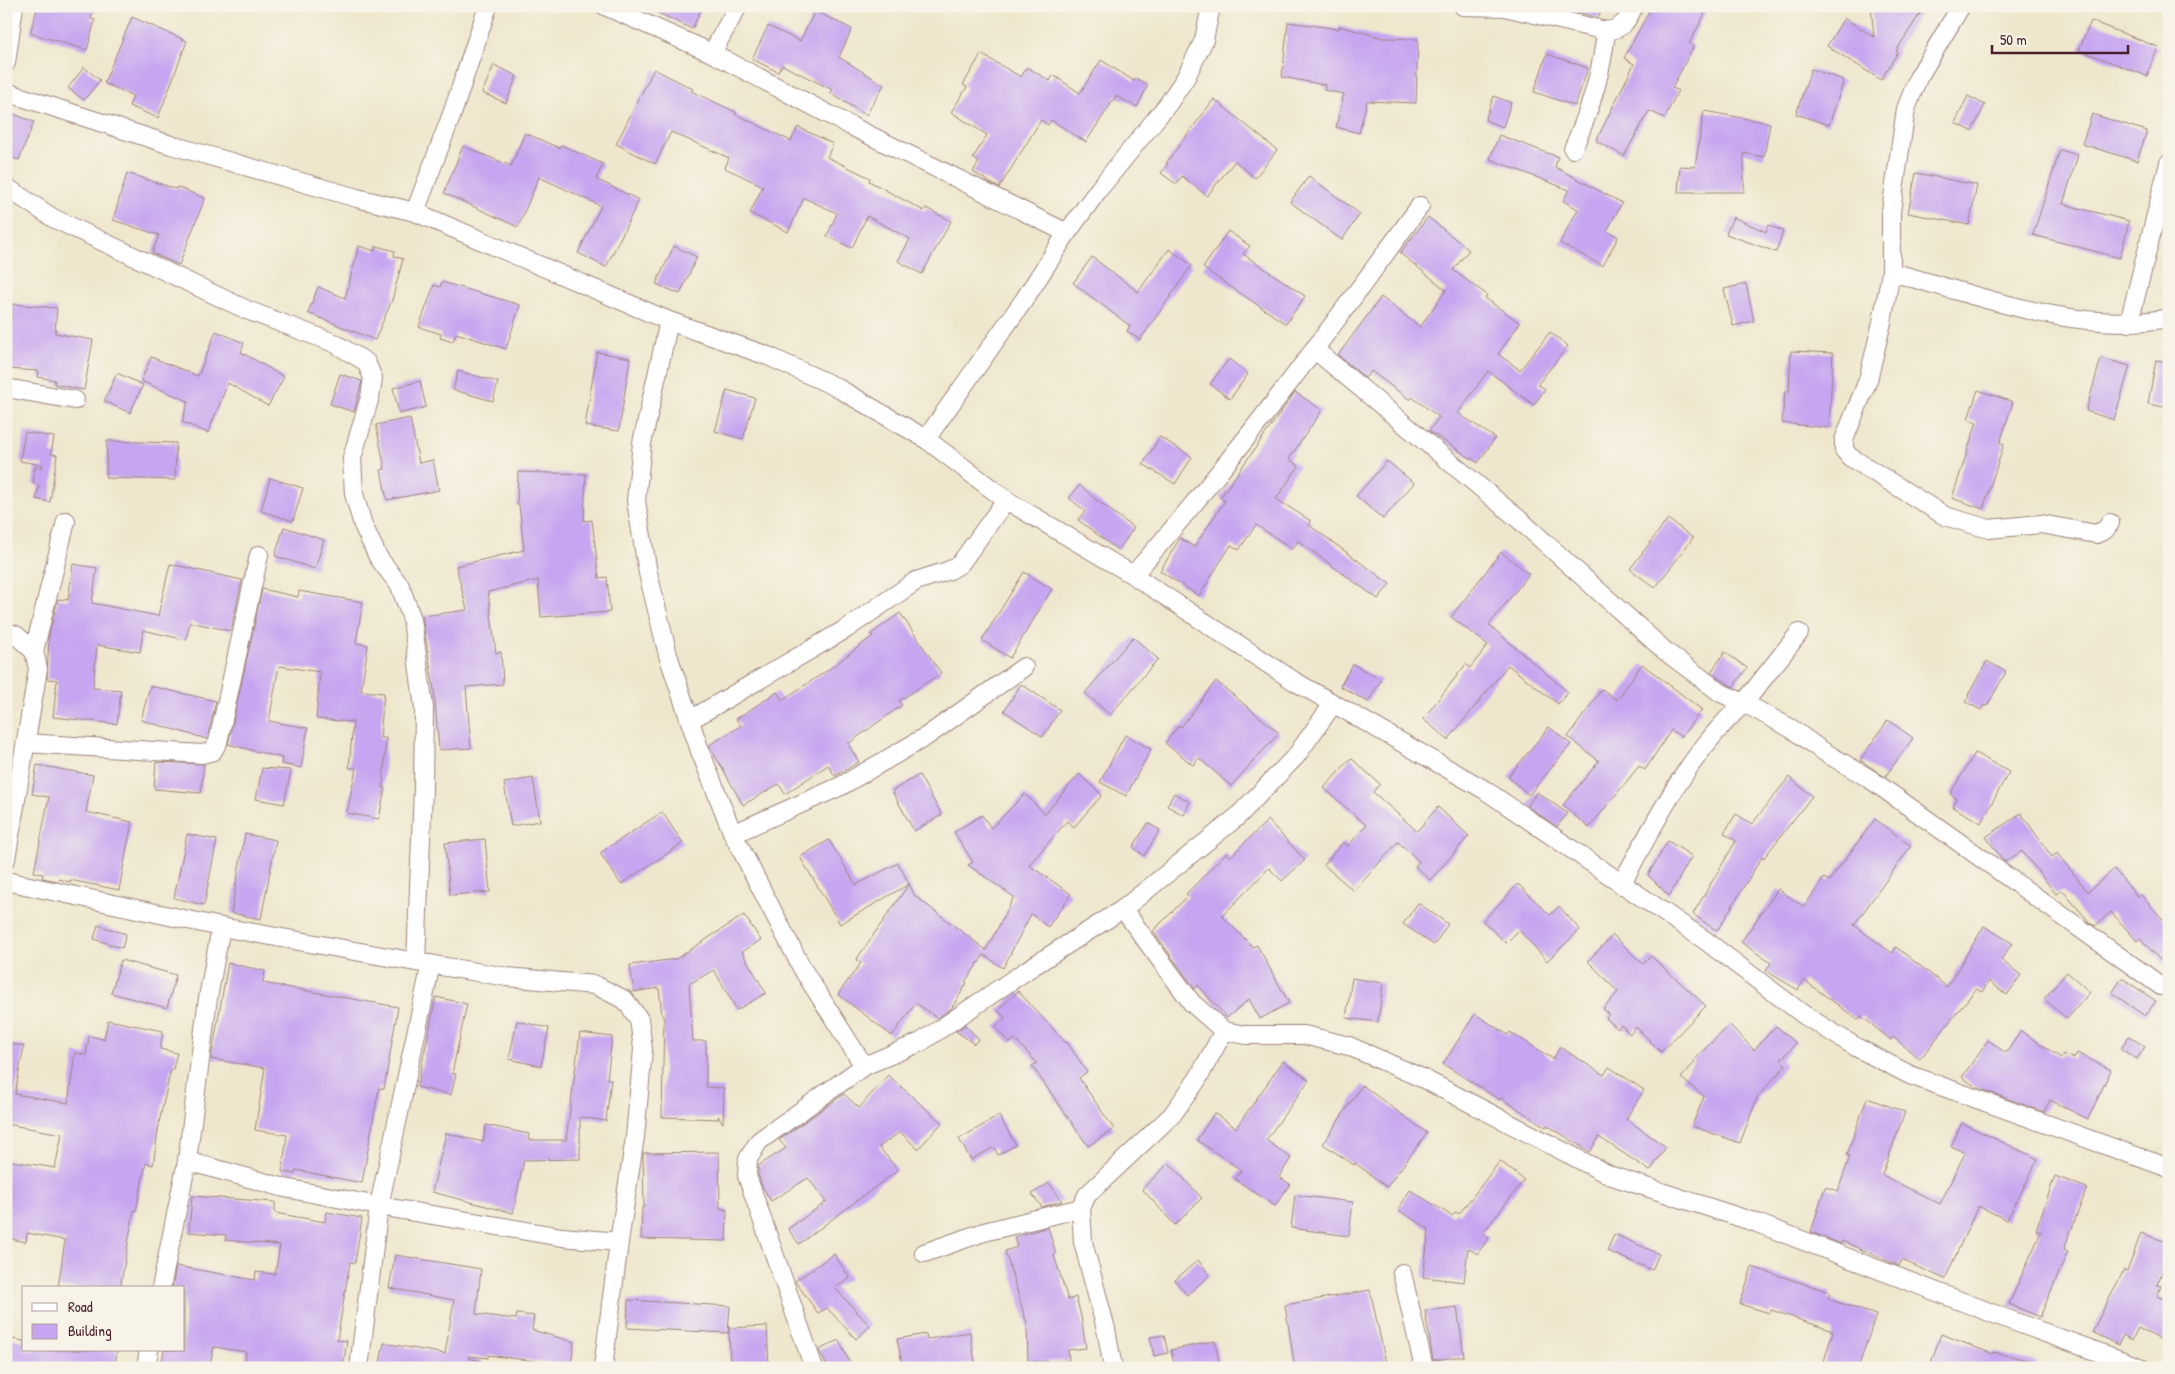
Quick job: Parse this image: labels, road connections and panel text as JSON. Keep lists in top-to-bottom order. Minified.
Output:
{"legend":["Road","Building"],"scale_bar":"50 m"}
